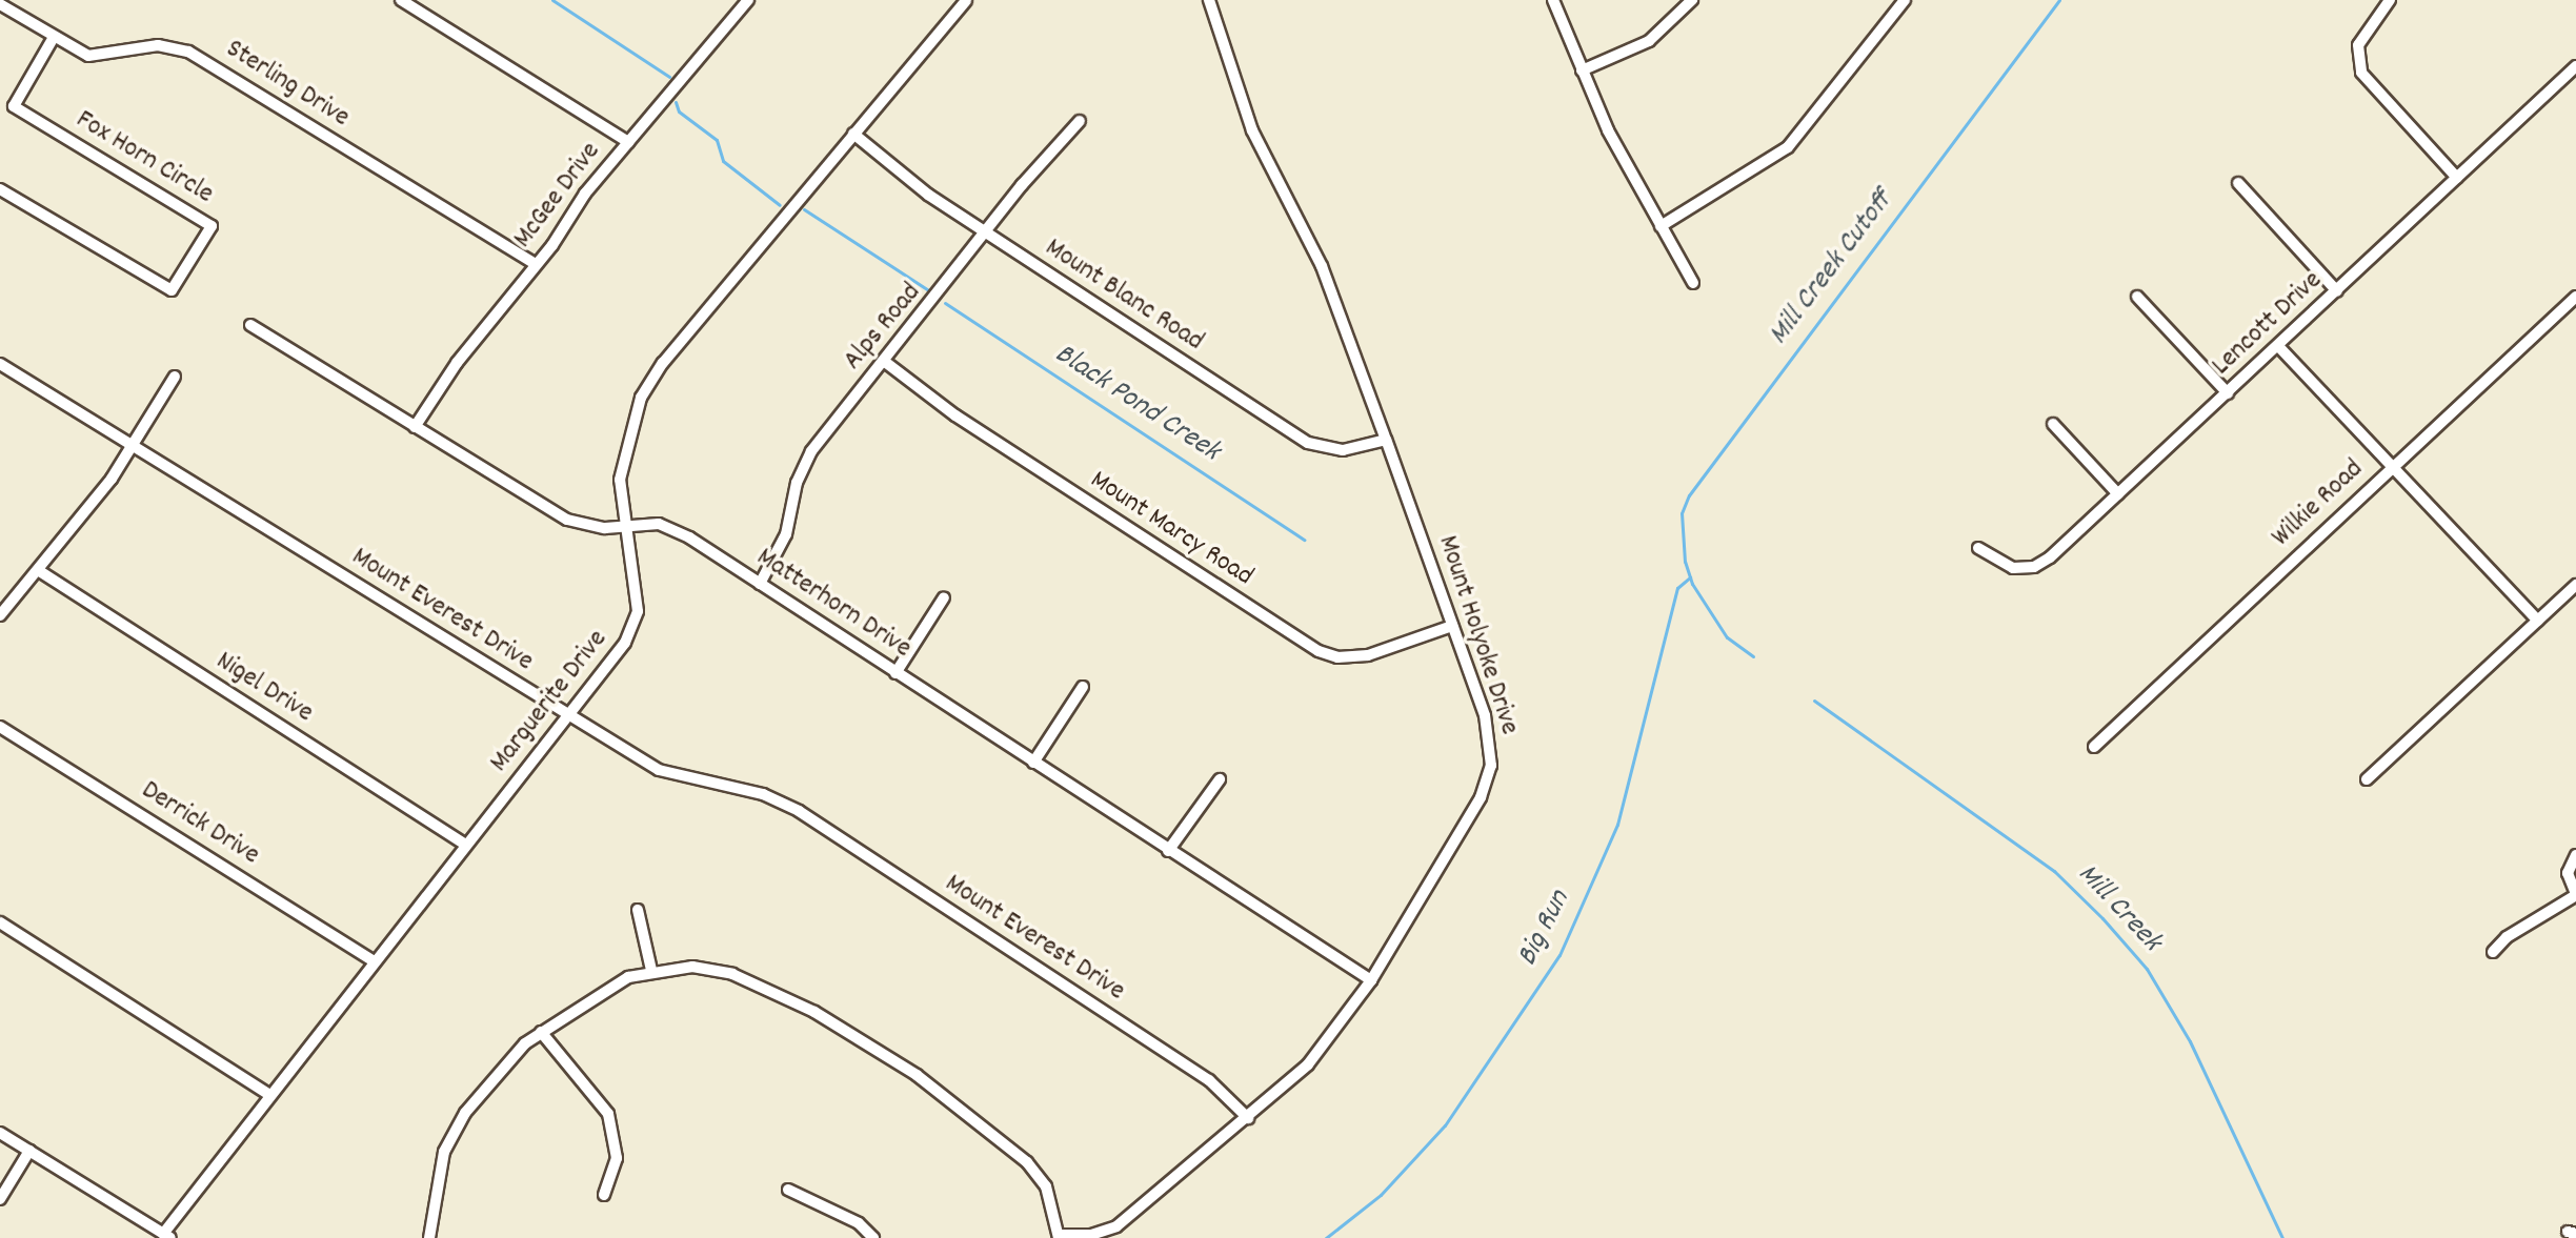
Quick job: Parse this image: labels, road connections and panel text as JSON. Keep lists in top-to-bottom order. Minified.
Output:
{"streets":{"street":["Sterling Drive","Fox Horn Circle","McGee Drive","Mount Blanc Road","Lencott Drive","Alps Road","Wilkie Road","Mount Marcy Road","Matterhorn Drive","Mount Everest Drive","Mount Holyoke Drive","Nigel Drive","Marguerite Drive","Derrick Drive"]},"crossings":[["Sterling Drive","Fox Horn Circle"],["Sterling Drive","McGee Drive"],["McGee Drive","Matterhorn Drive"],["Mount Blanc Road","Alps Road"],["Mount Blanc Road","Mount Holyoke Drive"],["Mount Blanc Road","Marguerite Drive"],["Alps Road","Mount Marcy Road"],["Alps Road","Matterhorn Drive"],["Mount Marcy Road","Mount Holyoke Drive"],["Matterhorn Drive","Mount Holyoke Drive"],["Matterhorn Drive","Marguerite Drive"],["Mount Everest Drive","Mount Holyoke Drive"],["Mount Everest Drive","Marguerite Drive"],["Nigel Drive","Marguerite Drive"],["Marguerite Drive","Derrick Drive"]],"water":["Mill Creek Cutoff","Black Pond Creek","Mill Creek","Big Run"]}
